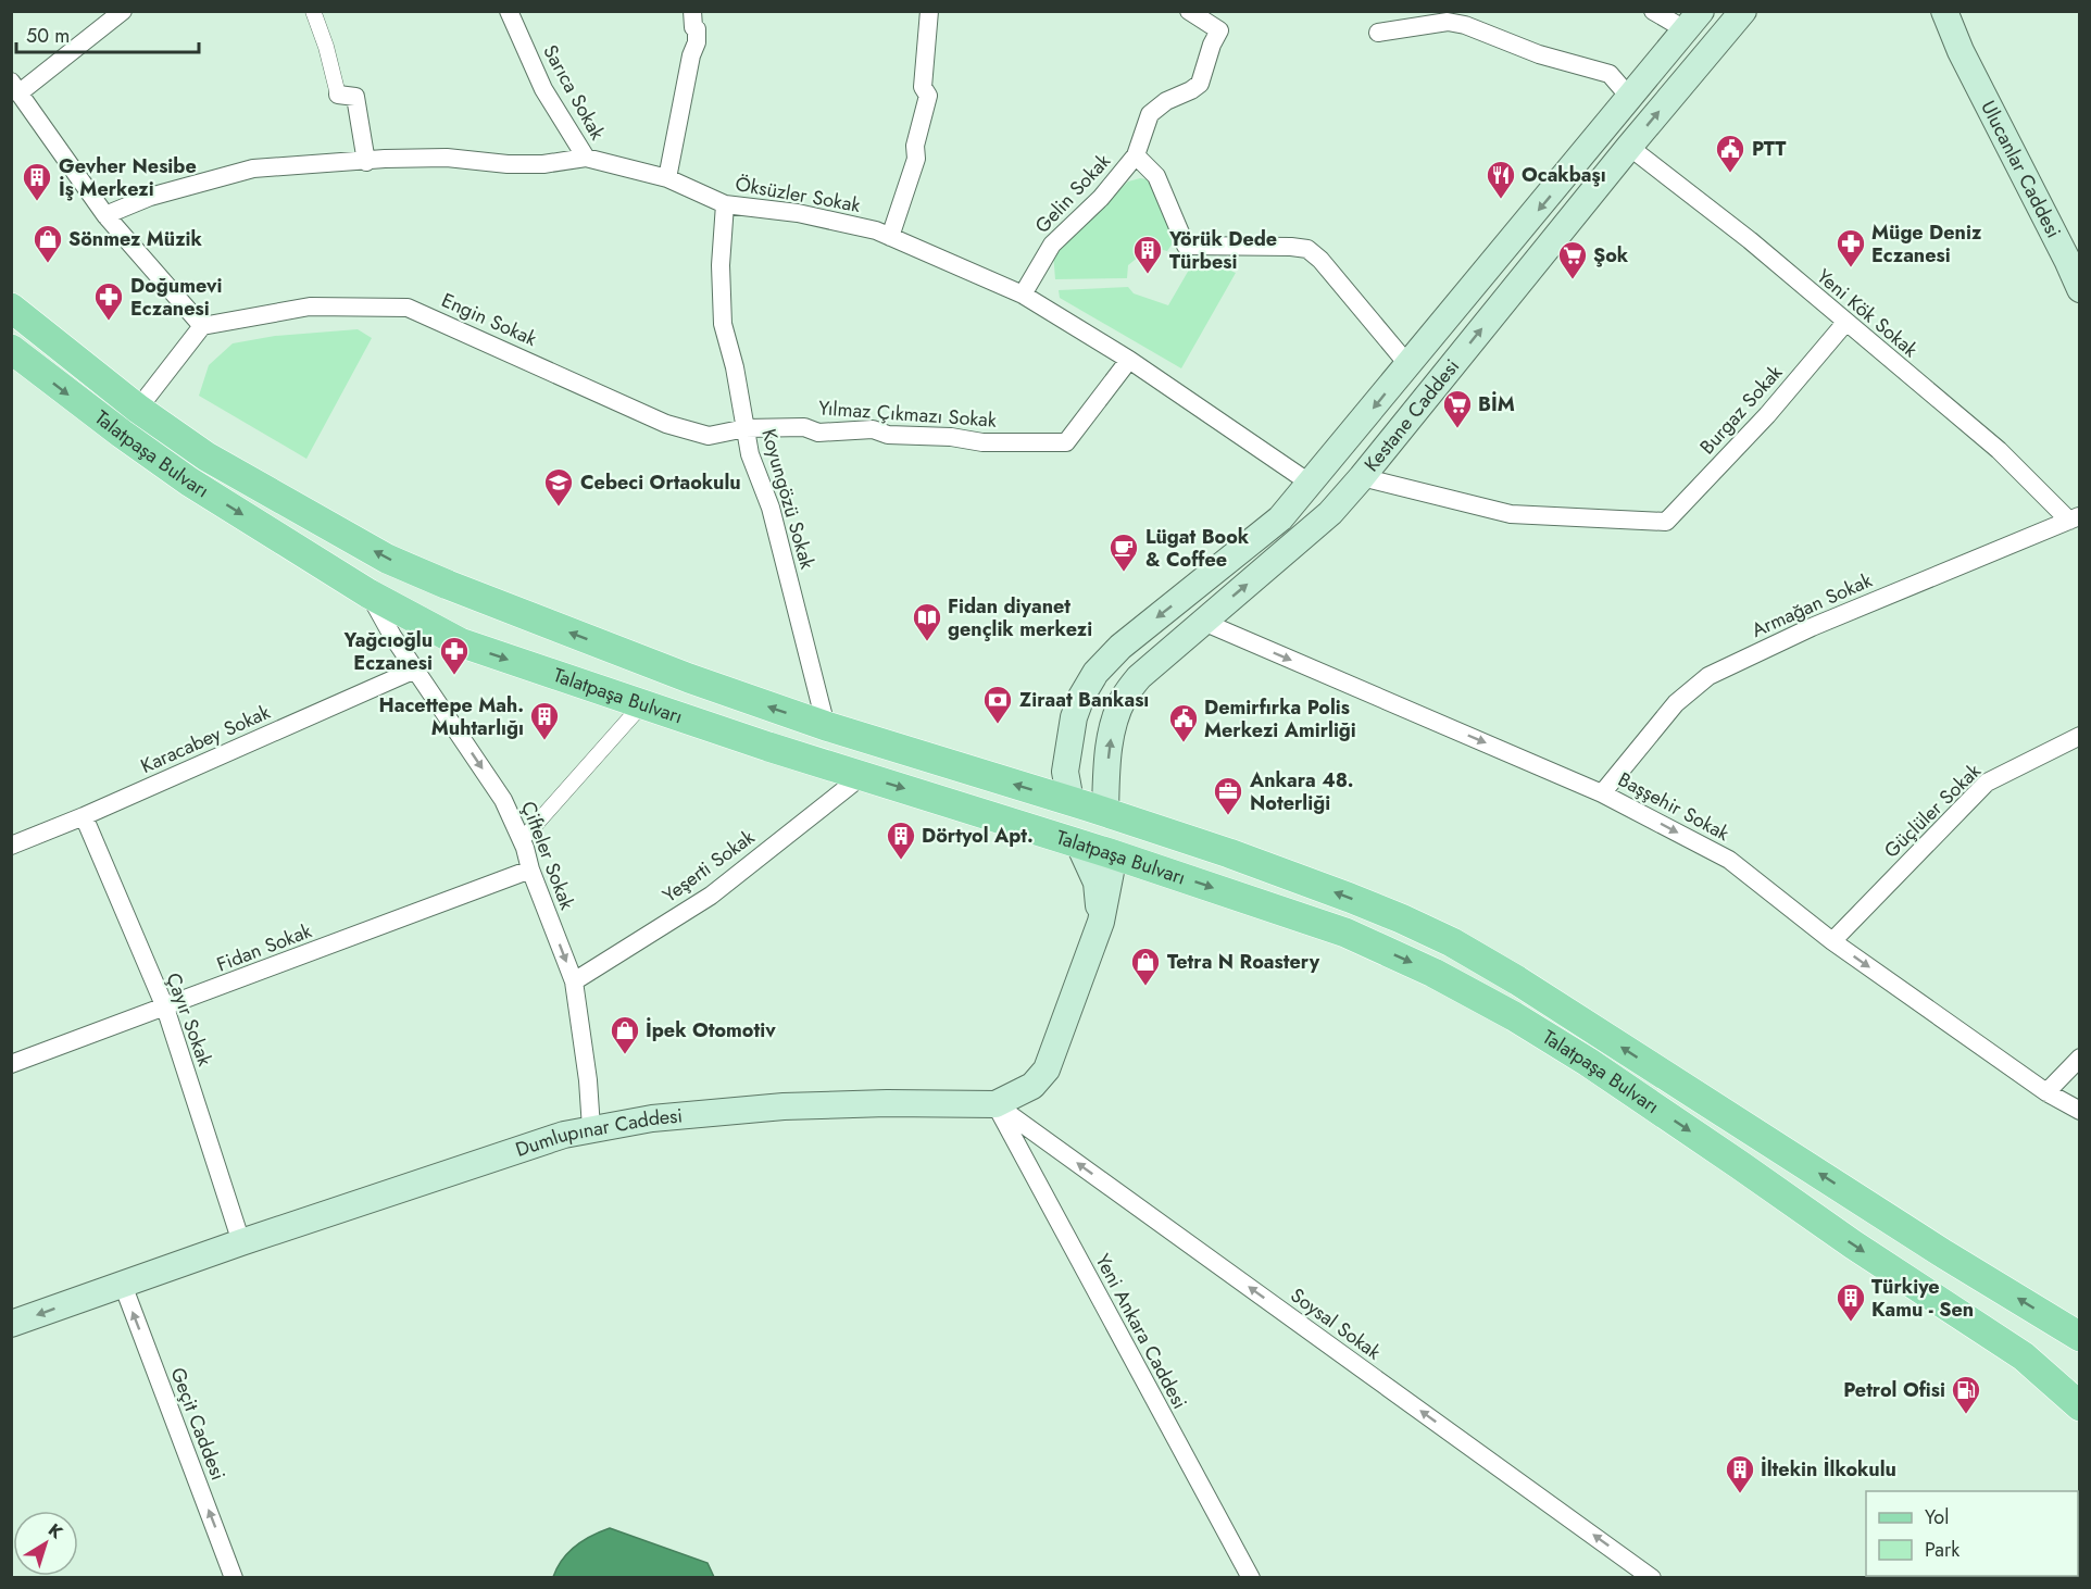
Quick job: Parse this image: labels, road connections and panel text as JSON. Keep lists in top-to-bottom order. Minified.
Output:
{"streets":{"main road":["Ulucanlar Caddesi","Kestane Caddesi","Talatpaşa Bulvarı","Dumlupınar Caddesi"],"street":["Sarıca Sokak","Gelin Sokak","Öksüzler Sokak","Yeni Kök Sokak","Engin Sokak","Burgaz Sokak","Yılmaz Çıkmazı Sokak","Koyungözü Sokak","Armağan Sokak","Karacabey Sokak","Başşehir Sokak","Güçlüler Sokak","Çifteler Sokak","Yeşerti Sokak","Fidan Sokak","Çayır Sokak","Soysal Sokak","Yeni Ankara Caddesi","Geçit Caddesi"]},"crossings":[["Sarıca Sokak","Öksüzler Sokak"],["Gelin Sokak","Öksüzler Sokak"],["Öksüzler Sokak","Yılmaz Çıkmazı Sokak"],["Öksüzler Sokak","Kestane Caddesi"],["Öksüzler Sokak","Koyungözü Sokak"],["Yeni Kök Sokak","Burgaz Sokak"],["Yeni Kök Sokak","Kestane Caddesi"],["Yeni Kök Sokak","Armağan Sokak"],["Engin Sokak","Yılmaz Çıkmazı Sokak"],["Engin Sokak","Koyungözü Sokak"],["Burgaz Sokak","Kestane Caddesi"],["Yılmaz Çıkmazı Sokak","Koyungözü Sokak"],["Kestane Caddesi","Talatpaşa Bulvarı"],["Kestane Caddesi","Başşehir Sokak"],["Talatpaşa Bulvarı","Koyungözü Sokak"],["Talatpaşa Bulvarı","Çifteler Sokak"],["Talatpaşa Bulvarı","Yeşerti Sokak"],["Talatpaşa Bulvarı","Dumlupınar Caddesi"],["Armağan Sokak","Başşehir Sokak"],["Karacabey Sokak","Çifteler Sokak"],["Karacabey Sokak","Çayır Sokak"],["Başşehir Sokak","Güçlüler Sokak"],["Çifteler Sokak","Yeşerti Sokak"],["Çifteler Sokak","Fidan Sokak"],["Çifteler Sokak","Dumlupınar Caddesi"],["Fidan Sokak","Çayır Sokak"],["Çayır Sokak","Dumlupınar Caddesi"],["Dumlupınar Caddesi","Soysal Sokak"],["Dumlupınar Caddesi","Yeni Ankara Caddesi"],["Dumlupınar Caddesi","Geçit Caddesi"],["Soysal Sokak","Yeni Ankara Caddesi"]],"one_way":["Başşehir Sokak","Çifteler Sokak","Soysal Sokak","Geçit Caddesi"],"places":{"public building":["PTT","Demirfırka Polis Merkezi Amirliği"],"restaurant":["Ocakbaşı"],"building":["Gevher Nesibe İş Merkezi","Yörük Dede Türbesi","Hacettepe Mah. Muhtarlığı","Dörtyol Apt.","Türkiye Kamu - Sen","İltekin İlkokulu"],"shop":["Sönmez Müzik","Tetra N Roastery","İpek Otomotiv"],"pharmacy":["Müge Deniz Eczanesi","Doğumevi Eczanesi","Yağcıoğlu Eczanesi"],"supermarket":["Şok","BİM"],"school or university":["Cebeci Ortaokulu"],"cafe":["Lügat Book & Coffee"],"library":["Fidan diyanet gençlik merkezi"],"bank":["Ziraat Bankası"],"office":["Ankara 48. Noterliği"],"fuel station":["Petrol Ofisi"]},"legend":["Yol","Park"],"scale_bar":"50 m","north":"top right"}
